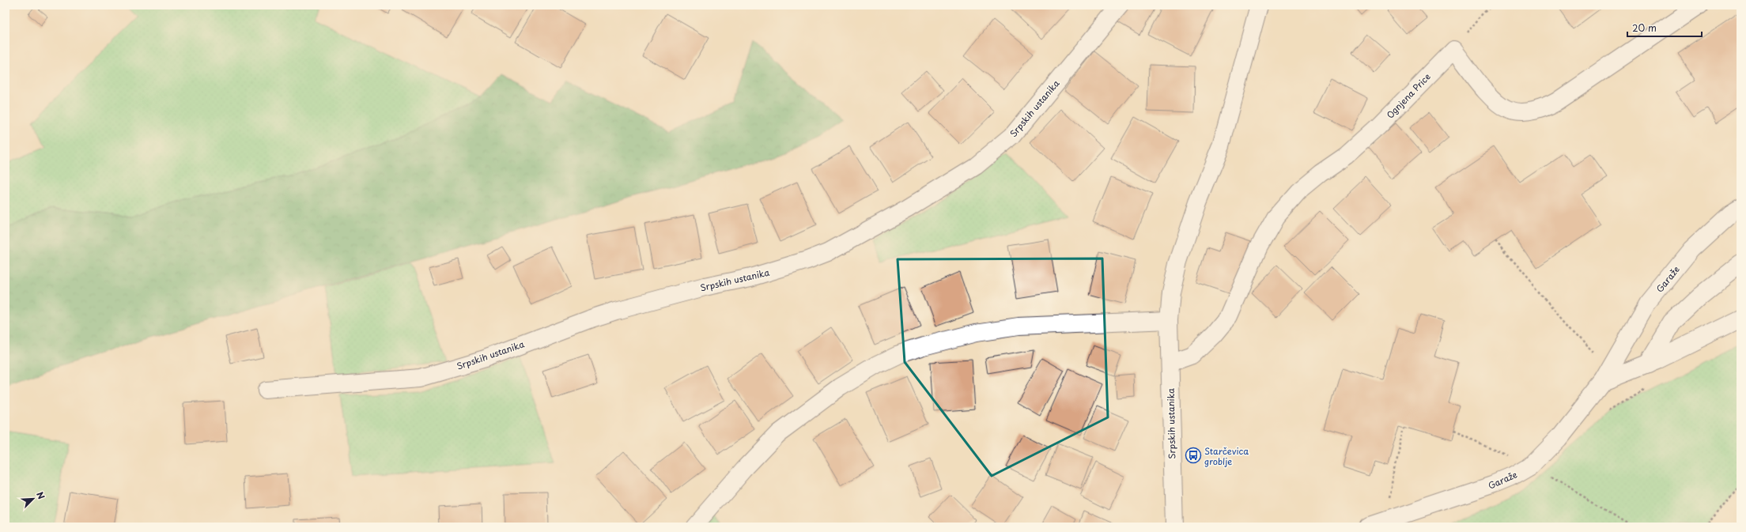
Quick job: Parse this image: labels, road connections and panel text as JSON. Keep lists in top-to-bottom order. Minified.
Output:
{"streets":{"street":["Ognjena Price","Srpskih ustanika","Garaže"]},"crossings":[["Ognjena Price","Srpskih ustanika"]],"places":{"bus stop":["Starčevica groblje"]},"scale_bar":"20 m","north":"top right"}
